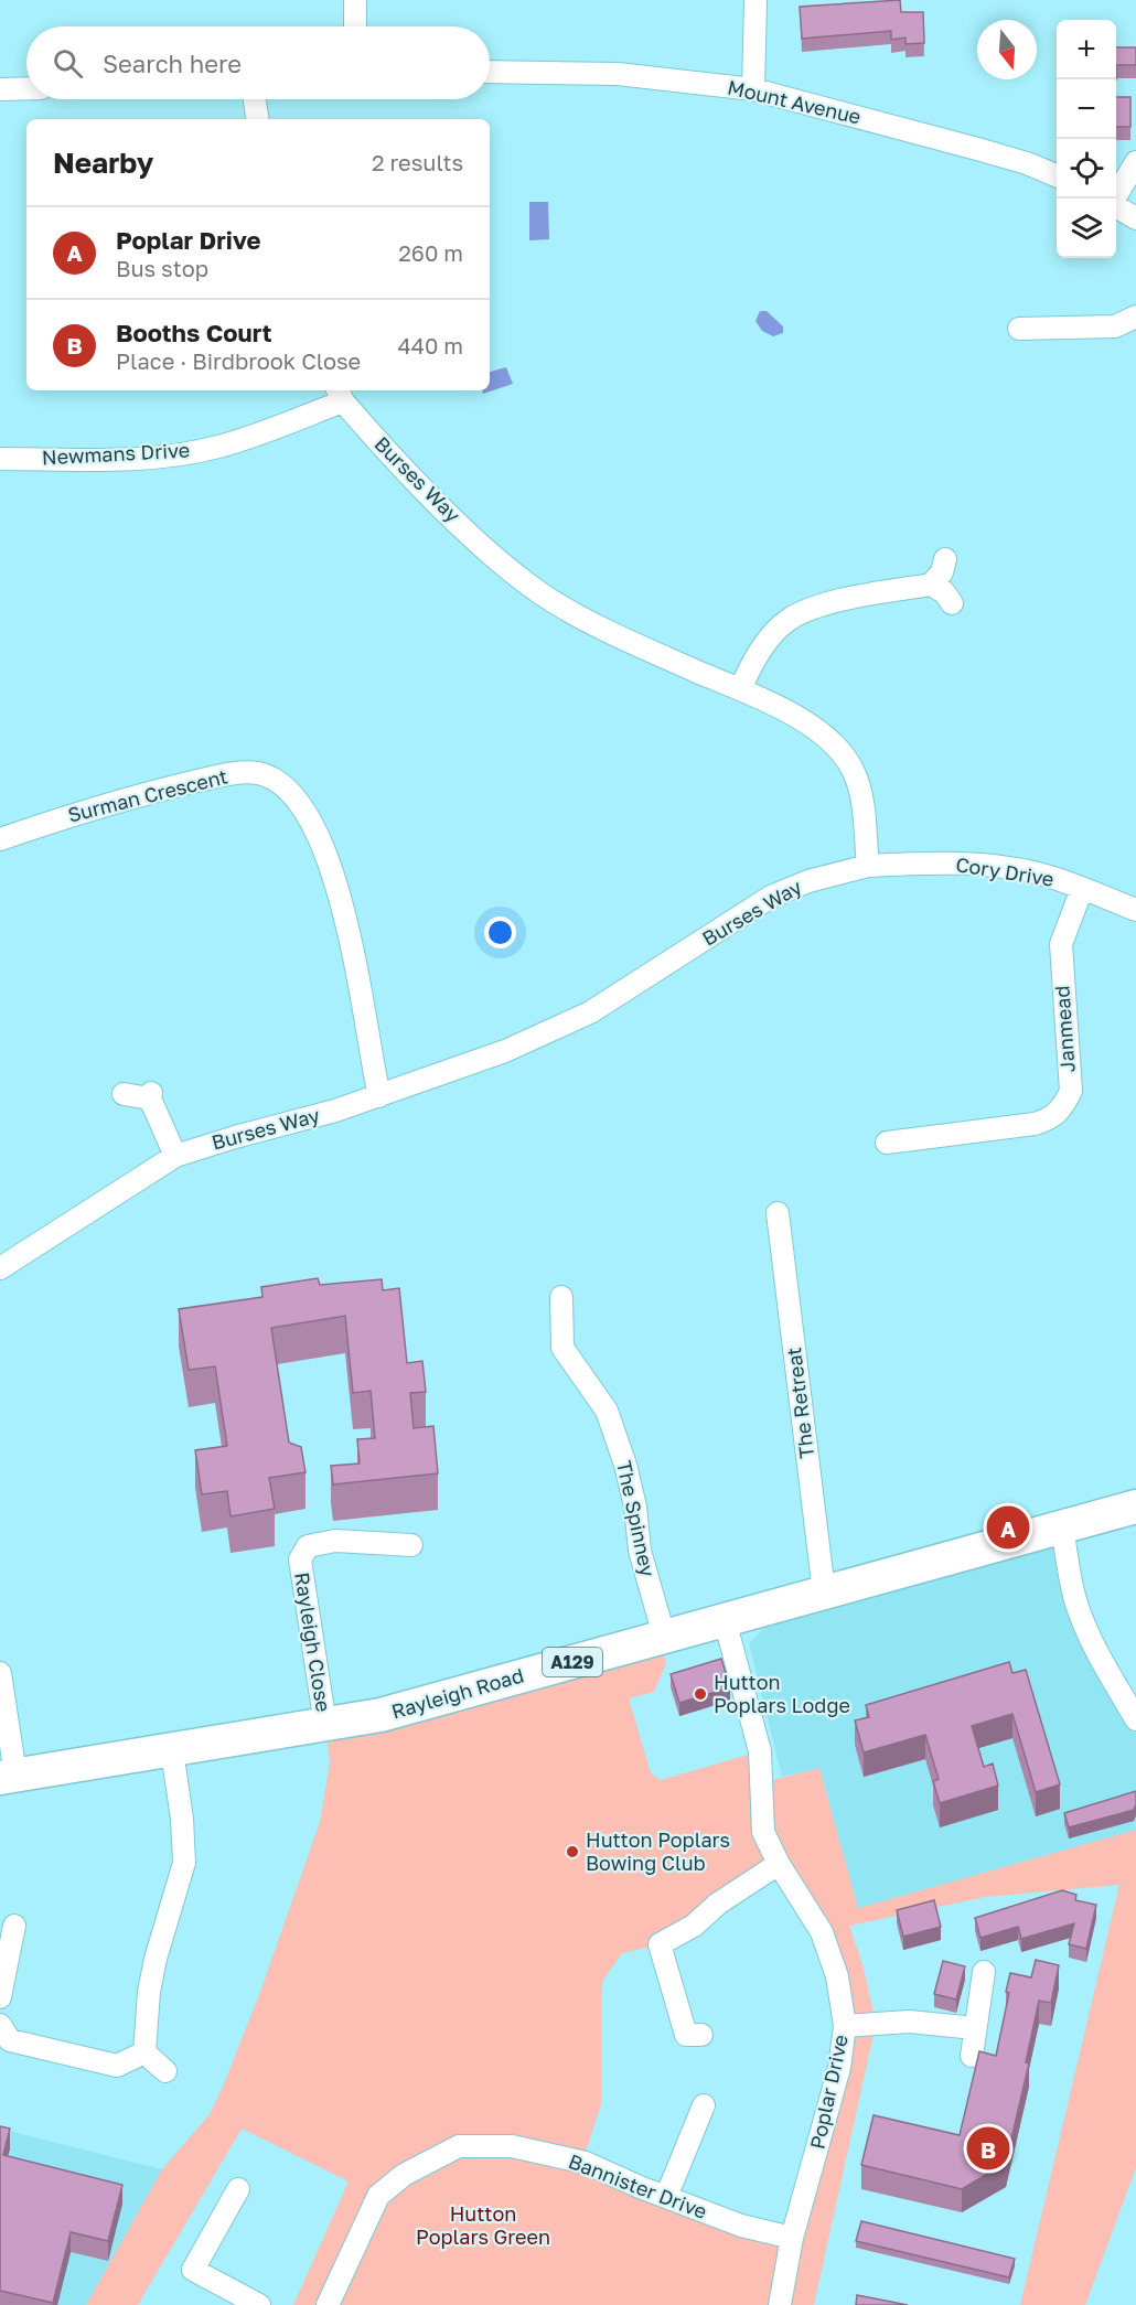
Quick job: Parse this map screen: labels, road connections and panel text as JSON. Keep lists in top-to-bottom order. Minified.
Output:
{"streets":{"main road":["A129","Rayleigh Road"],"street":["Mount Avenue","Newmans Drive","Burses Way","Surman Crescent","Cory Drive","Janmead","The Retreat","The Spinney","Rayleigh Close","Poplar Drive","Bannister Drive"]},"crossings":[["Newmans Drive","Burses Way"],["Burses Way","Surman Crescent"],["Burses Way","Cory Drive"],["Cory Drive","Janmead"],["The Retreat","Rayleigh Road"],["The Spinney","Rayleigh Road"],["Rayleigh Close","Rayleigh Road"],["Rayleigh Road","Poplar Drive"],["Poplar Drive","Bannister Drive"]],"parks":["Hutton Poplars Green"],"places":["Hutton Poplars Lodge","Hutton Poplars Bowing Club"],"north":"bottom","page":{"map_buttons":["+","−"],"search":"Search here","heading":["Nearby","2 results"],"list":[{"mark":"A","name":"Poplar Drive","note":"Bus stop","value":"260 m"},{"mark":"B","name":"Booths Court","note":"Place · Birdbrook Close","value":"440 m"}],"pins":["A","B"]}}
